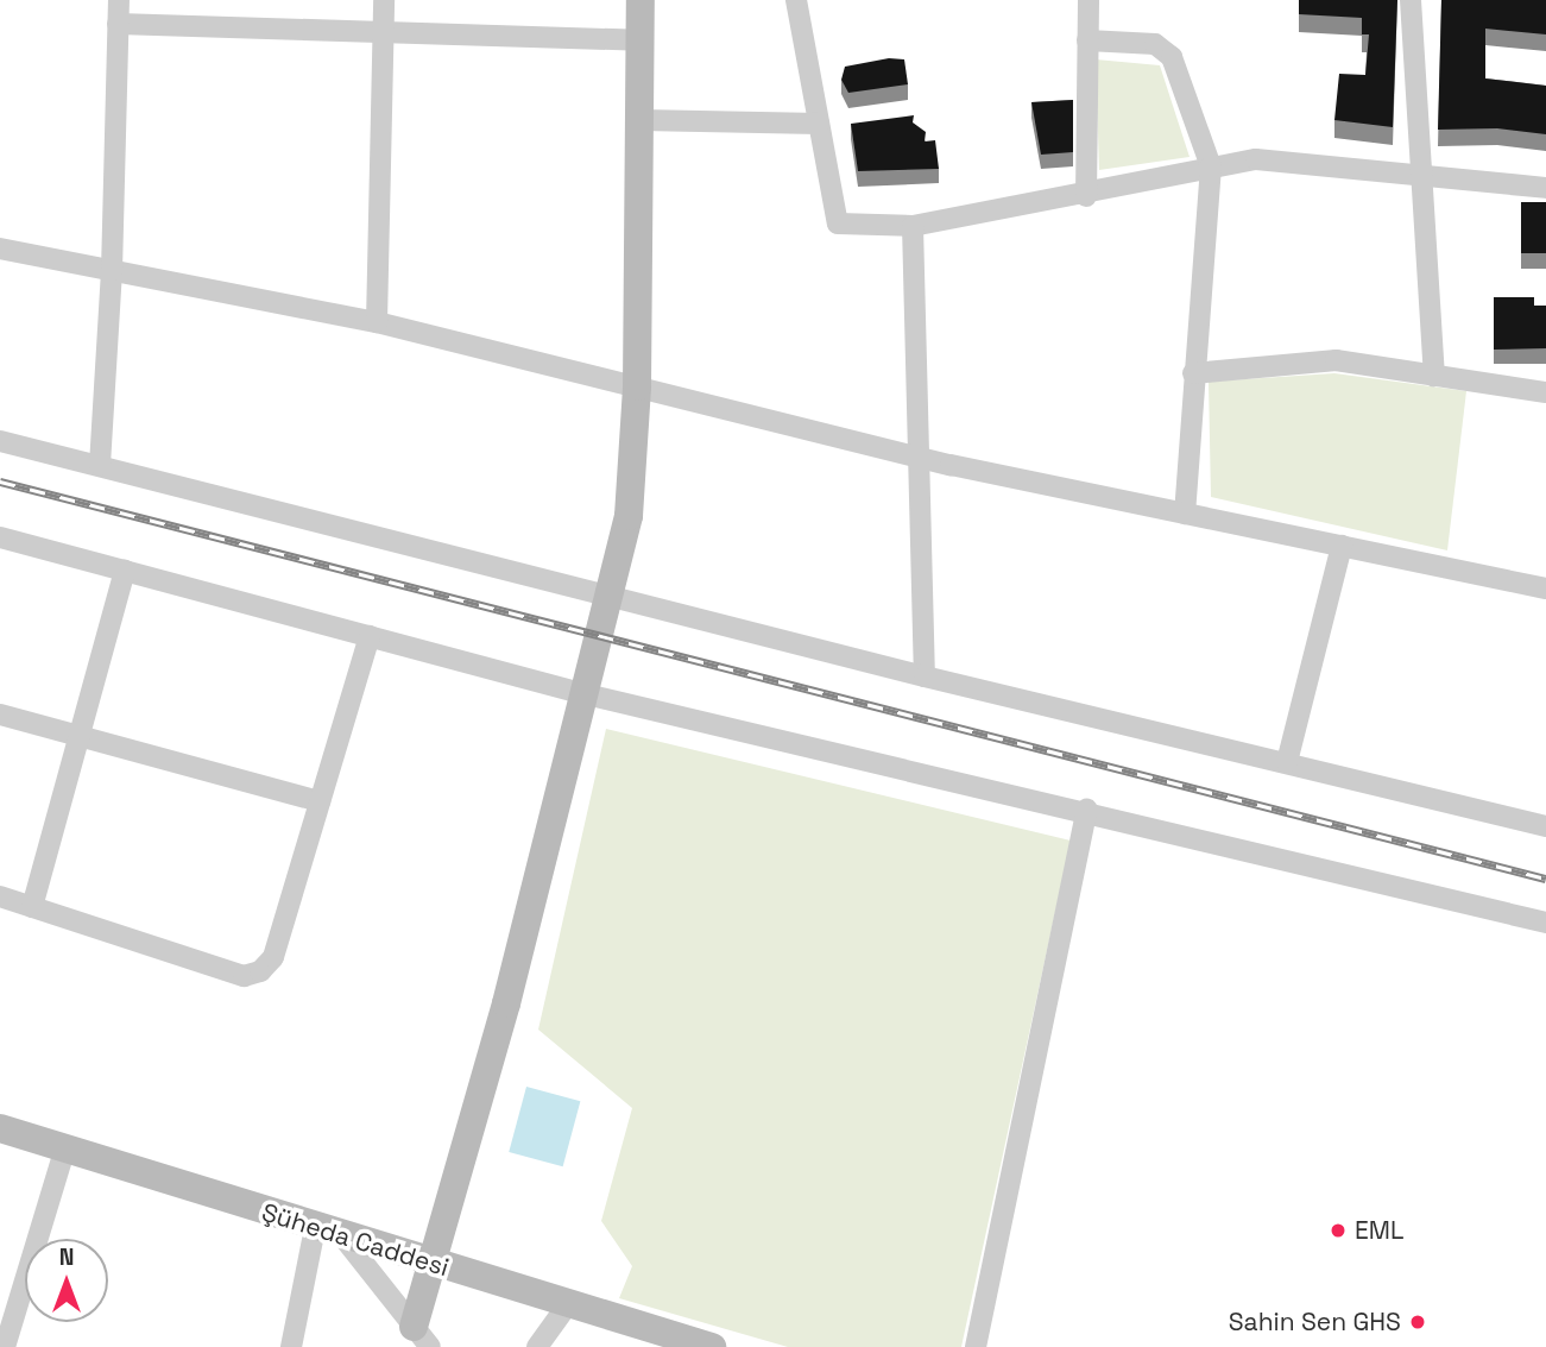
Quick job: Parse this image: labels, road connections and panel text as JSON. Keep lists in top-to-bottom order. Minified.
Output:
{"streets":{"street":["Şüheda Caddesi"]},"places":["EML","Sahin Sen GHS"],"north":"top"}
